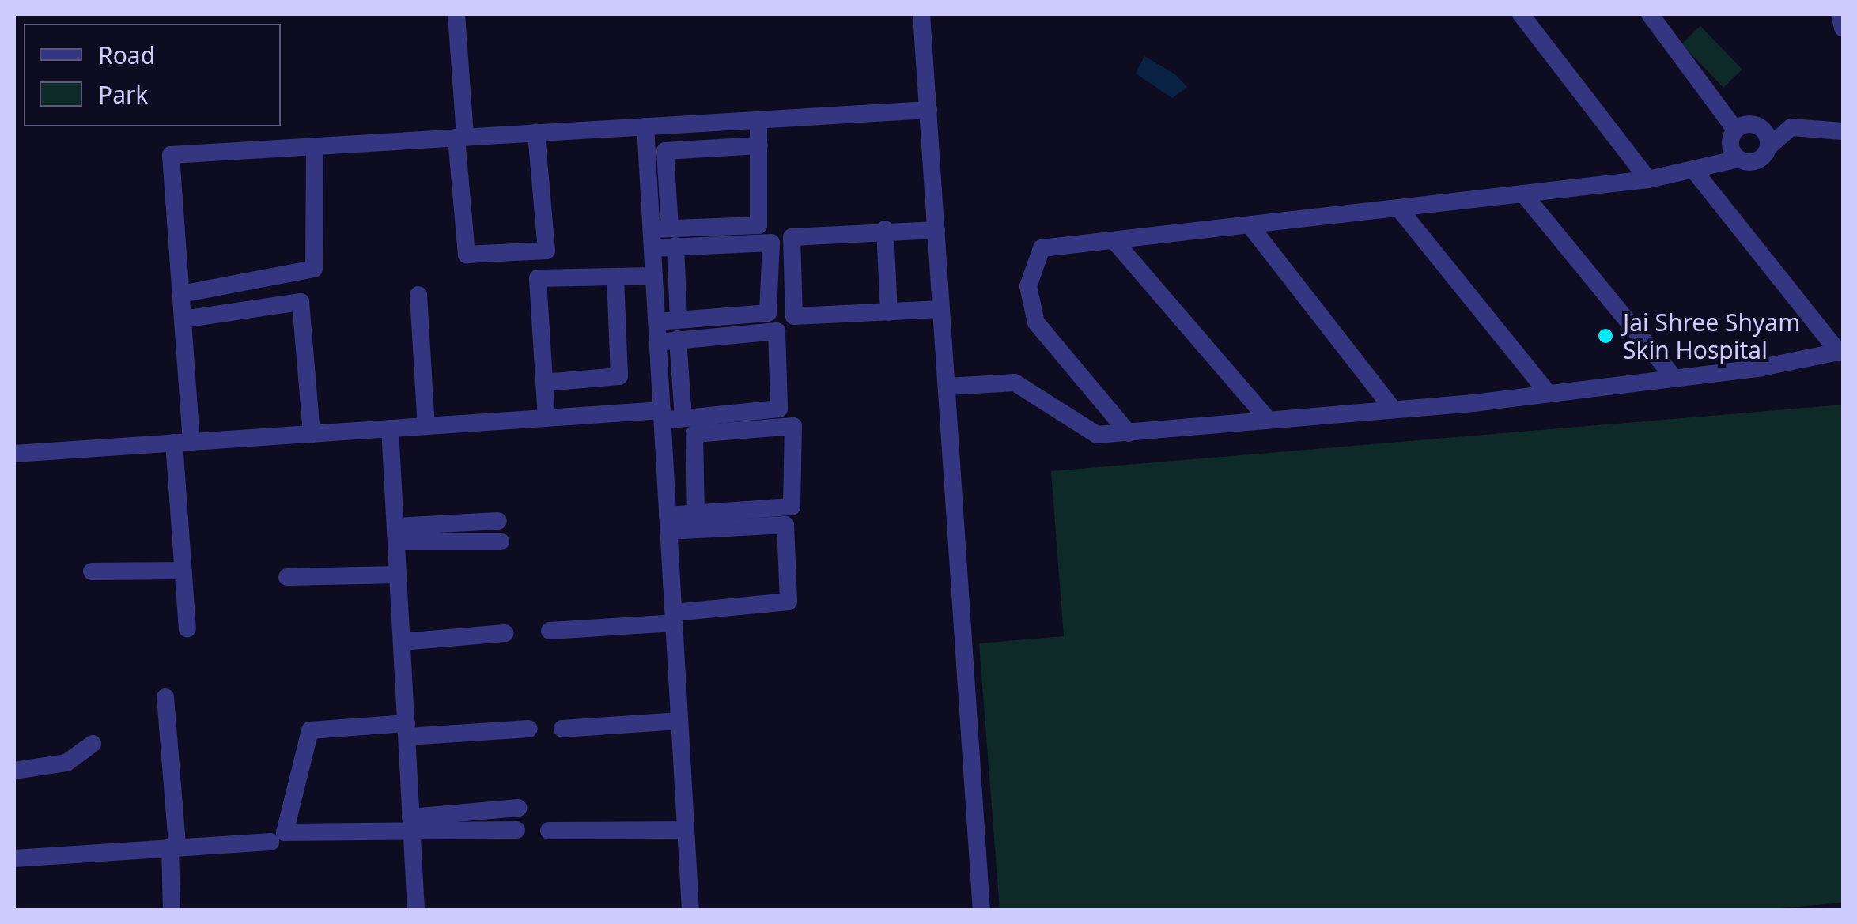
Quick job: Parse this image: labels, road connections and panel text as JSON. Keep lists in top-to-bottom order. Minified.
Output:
{"places":["Jai Shree Shyam Skin Hospital"],"legend":["Road","Park"]}
